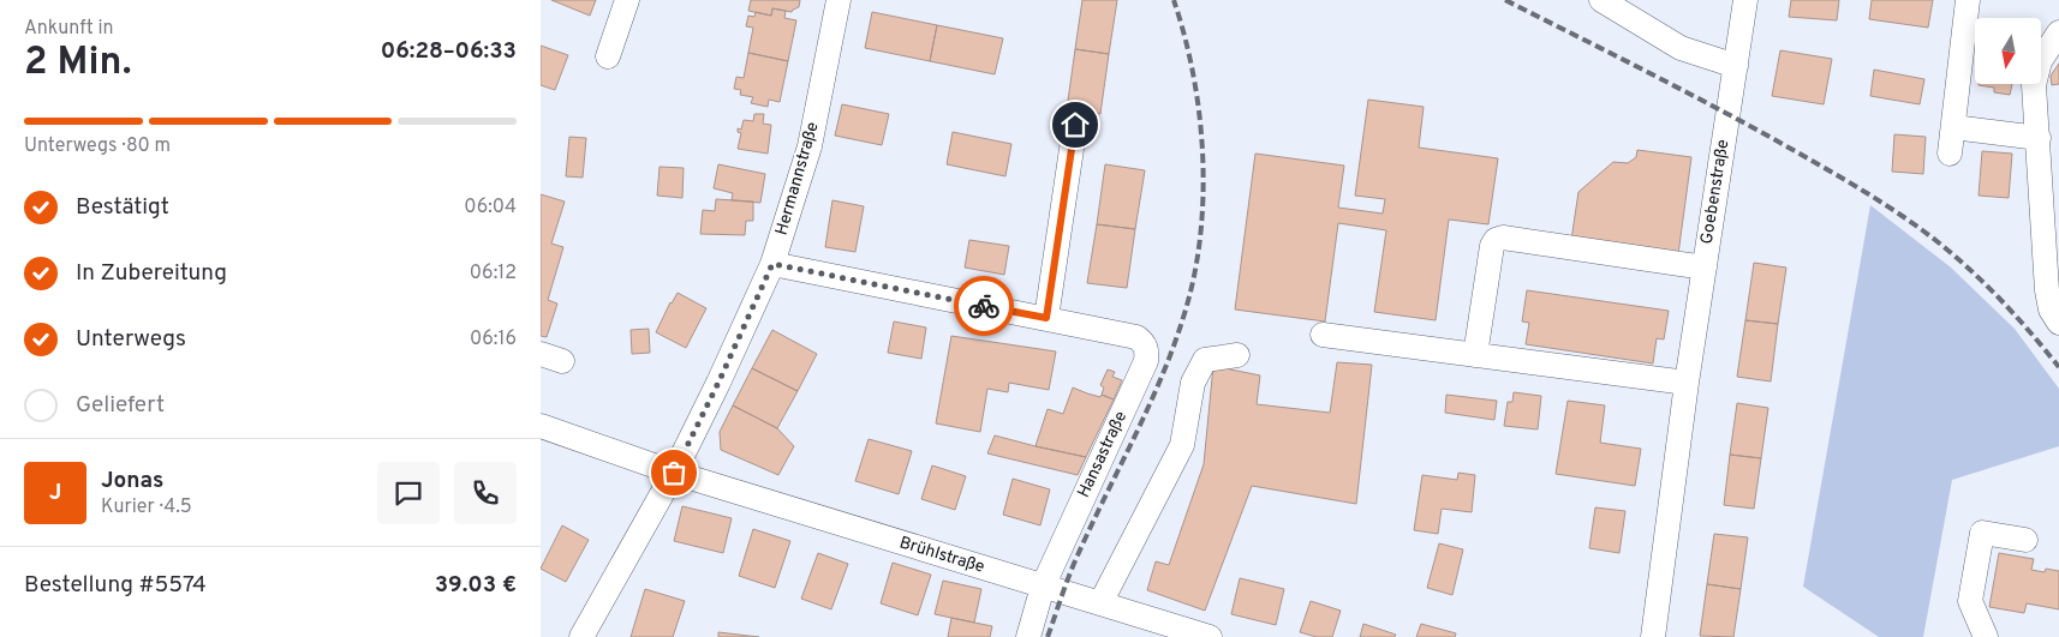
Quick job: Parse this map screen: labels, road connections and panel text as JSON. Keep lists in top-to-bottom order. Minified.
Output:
{"streets":{"street":["Hermannstraße","Goebenstraße","Hansastraße","Brühlstraße"]},"crossings":[["Hermannstraße","Brühlstraße"],["Hansastraße","Brühlstraße"]],"north":"bottom","page":{"heading":["2 Min.","Ankunft in","06:28–06:33"],"panel":["Jonas","Kurier · 4.5","Bestellung #5574","39.03 €"],"bar":"Unterwegs · 80 m","list":[["Bestätigt","06:04"],["In Zubereitung","06:12"],["Unterwegs","06:16"],"Geliefert"],"round":"J"}}
